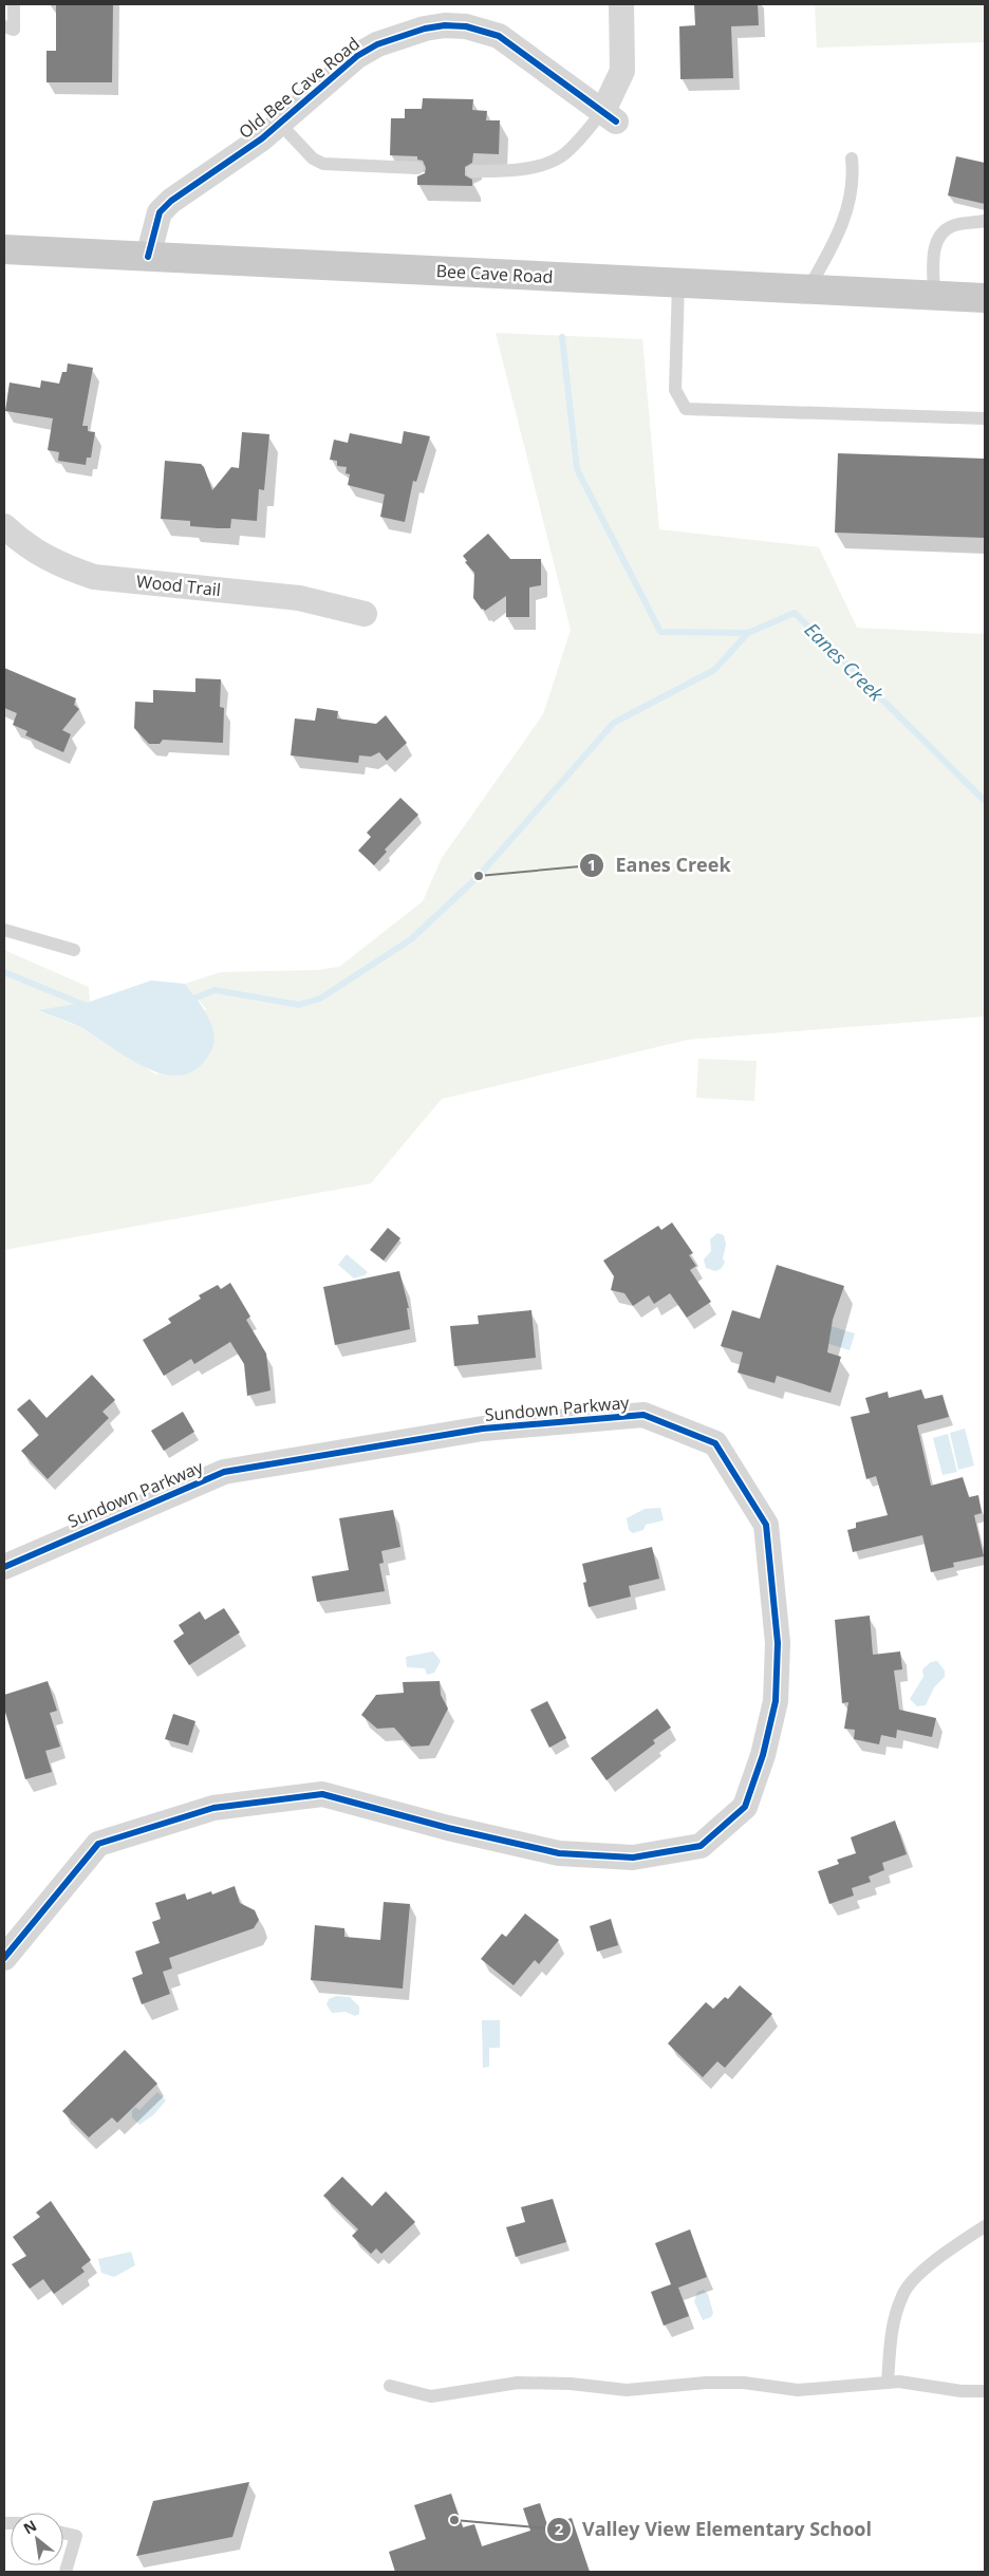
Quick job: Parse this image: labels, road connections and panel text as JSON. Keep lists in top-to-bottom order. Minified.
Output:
{"streets":{"main road":["Bee Cave Road"],"street":["Old Bee Cave Road","Wood Trail","Sundown Parkway"]},"crossings":[["Old Bee Cave Road","Bee Cave Road"]],"water":["Eanes Creek"],"places":["Eanes Creek","Valley View Elementary School"],"north":"top left"}
